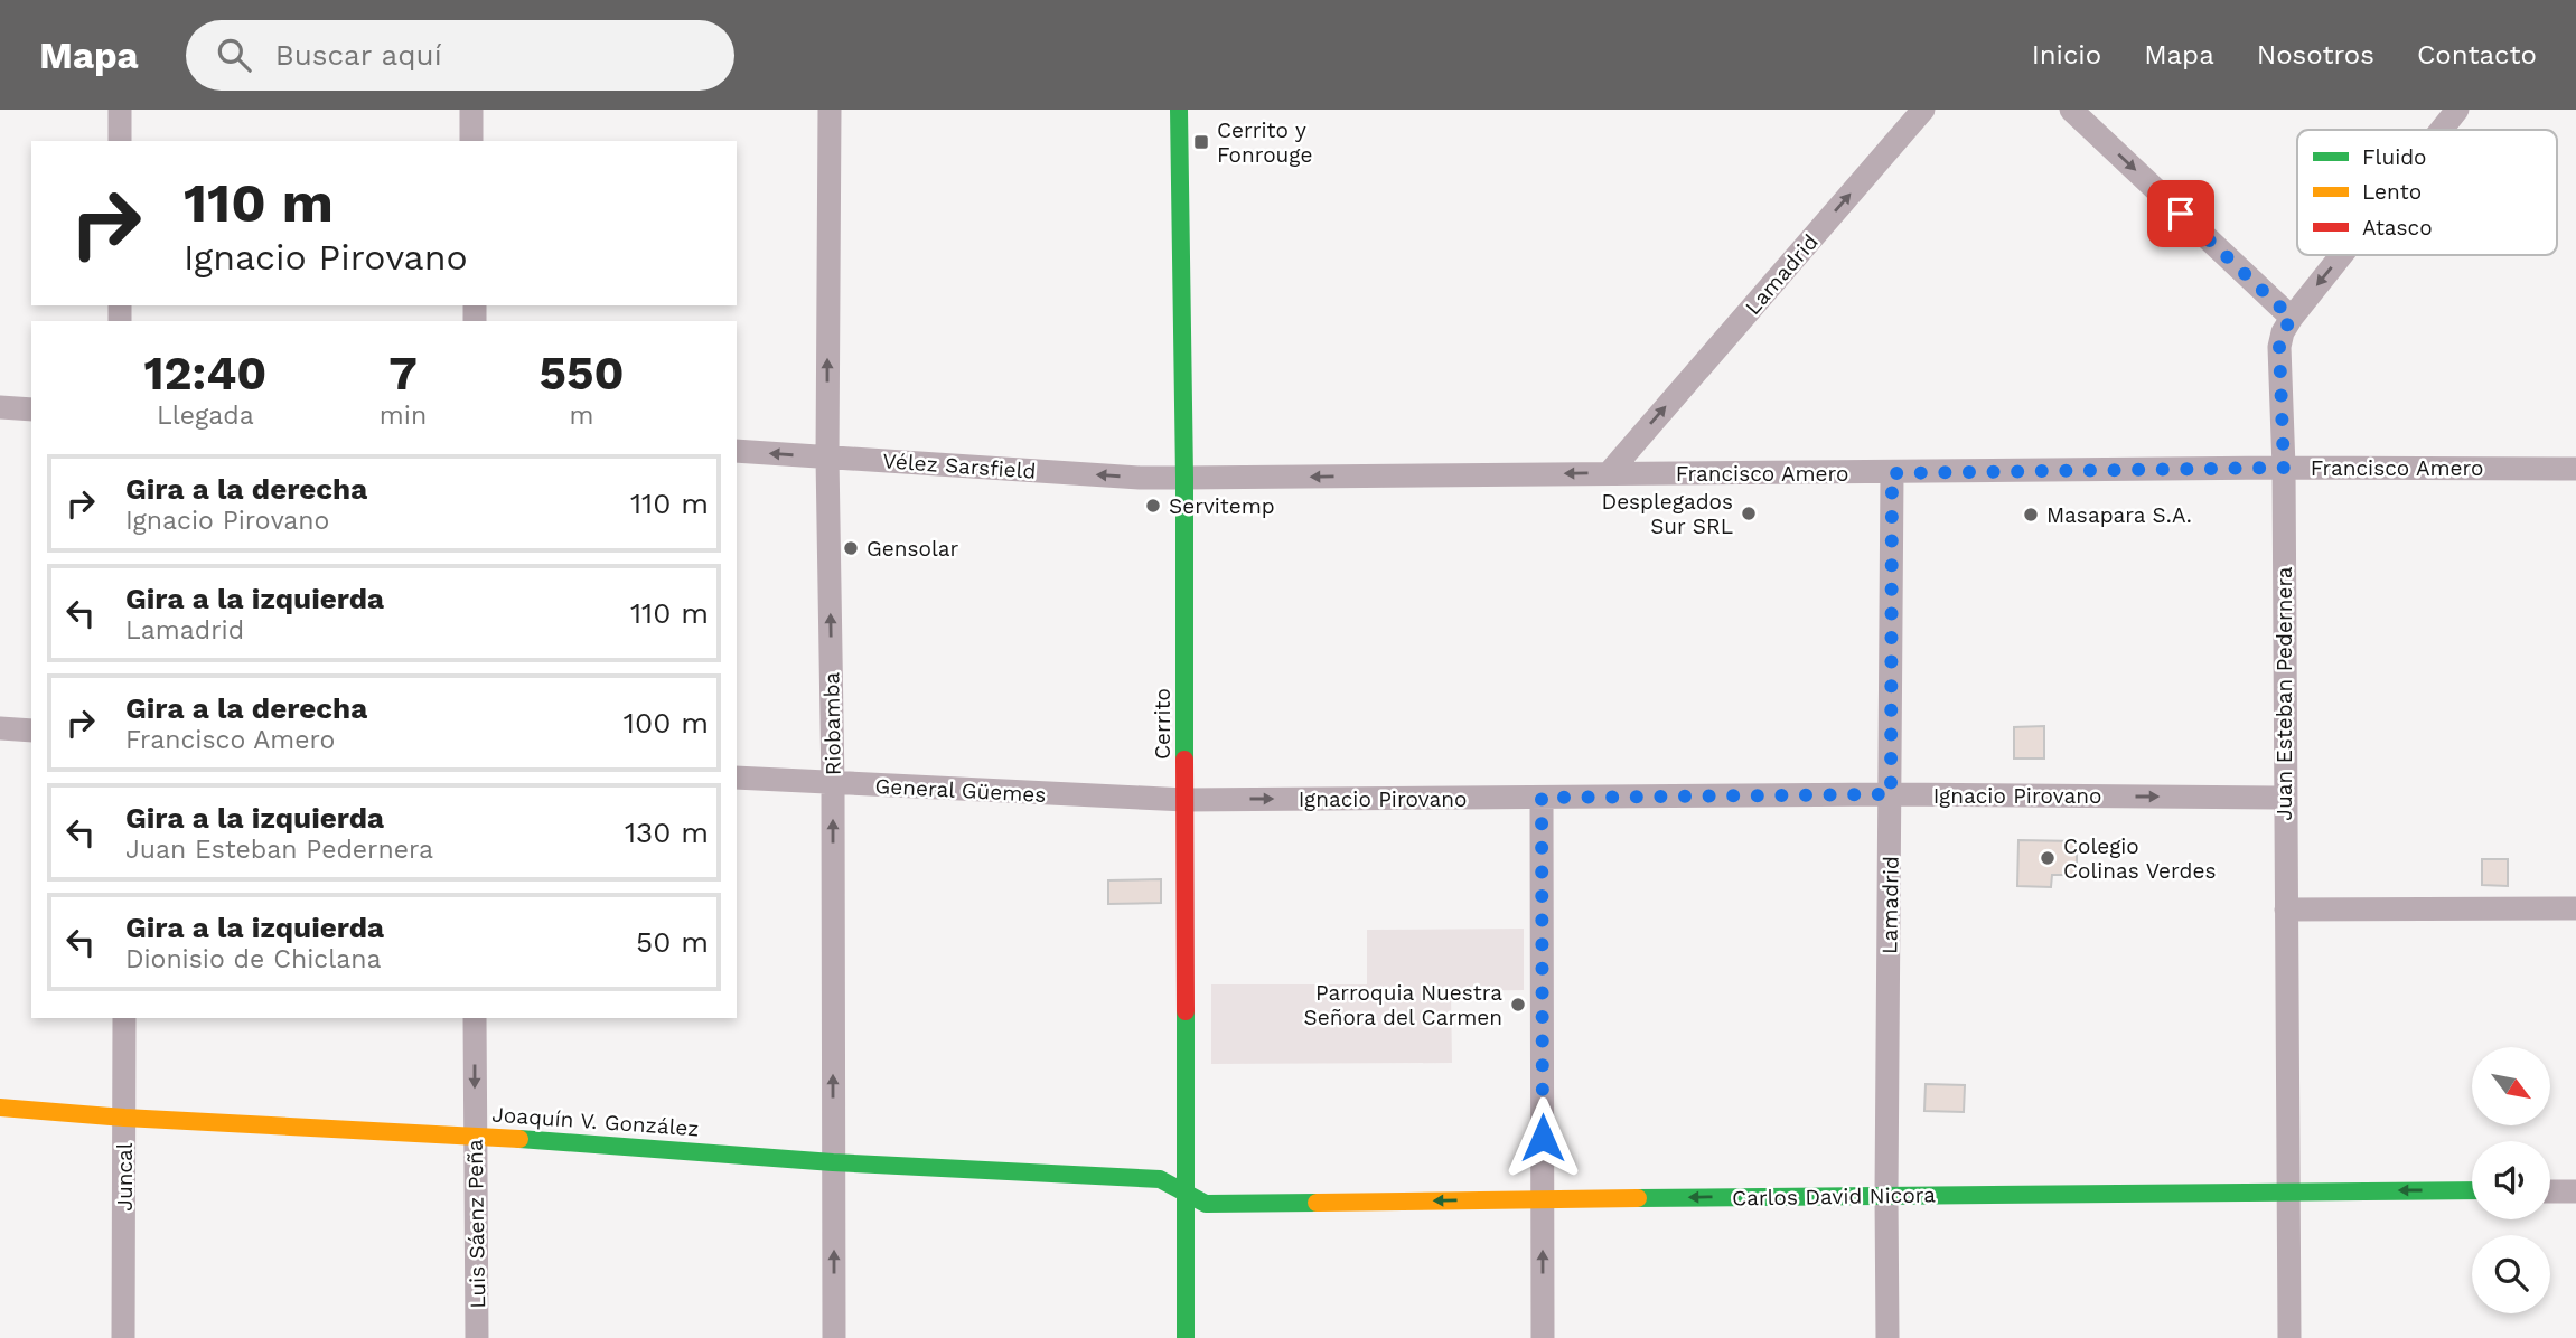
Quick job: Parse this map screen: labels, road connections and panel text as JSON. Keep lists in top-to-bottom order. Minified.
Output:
{"streets":{"street":["Lamadrid","Vélez Sarsfield","Francisco Amero","Juan Esteban Pedernera","Riobamba","Cerrito","General Güemes","Ignacio Pirovano","Joaquín V. González","Juncal","Carlos David Nicora","Luis Sáenz Peña"]},"crossings":[["Lamadrid","Francisco Amero"],["Lamadrid","Ignacio Pirovano"],["Lamadrid","Carlos David Nicora"],["Vélez Sarsfield","Francisco Amero"],["Vélez Sarsfield","Riobamba"],["Vélez Sarsfield","Cerrito"],["Francisco Amero","Juan Esteban Pedernera"],["Francisco Amero","Cerrito"],["Juan Esteban Pedernera","Ignacio Pirovano"],["Juan Esteban Pedernera","Carlos David Nicora"],["Riobamba","General Güemes"],["Riobamba","Joaquín V. González"],["Cerrito","General Güemes"],["Cerrito","Ignacio Pirovano"],["Cerrito","Joaquín V. González"],["Cerrito","Carlos David Nicora"],["General Güemes","Ignacio Pirovano"],["Joaquín V. González","Juncal"],["Joaquín V. González","Carlos David Nicora"],["Joaquín V. González","Luis Sáenz Peña"]],"one_way":["Lamadrid","Vélez Sarsfield","Riobamba","Ignacio Pirovano","Carlos David Nicora","Luis Sáenz Peña"],"places":{"transit":["Cerrito y Fonrouge"],"other":["Servitemp","Desplegados Sur SRL","Masapara S.A.","Gensolar","Colegio Colinas Verdes","Parroquia Nuestra Señora del Carmen"]},"legend":["Fluido","Lento","Atasco"],"north":"bottom right","page":{"header":"Mapa","search":"Buscar aquí","nav":["Inicio","Mapa","Nosotros","Contacto"],"turn":["110 m","Ignacio Pirovano"],"eta":["12:40","Llegada","7","min","550","m"],"list":[{"name":"Gira a la derecha","note":"Ignacio Pirovano","value":"110 m"},{"name":"Gira a la izquierda","note":"Lamadrid","value":"110 m"},{"name":"Gira a la derecha","note":"Francisco Amero","value":"100 m"},{"name":"Gira a la izquierda","note":"Juan Esteban Pedernera","value":"130 m"},{"name":"Gira a la izquierda","note":"Dionisio de Chiclana","value":"50 m"}]}}
